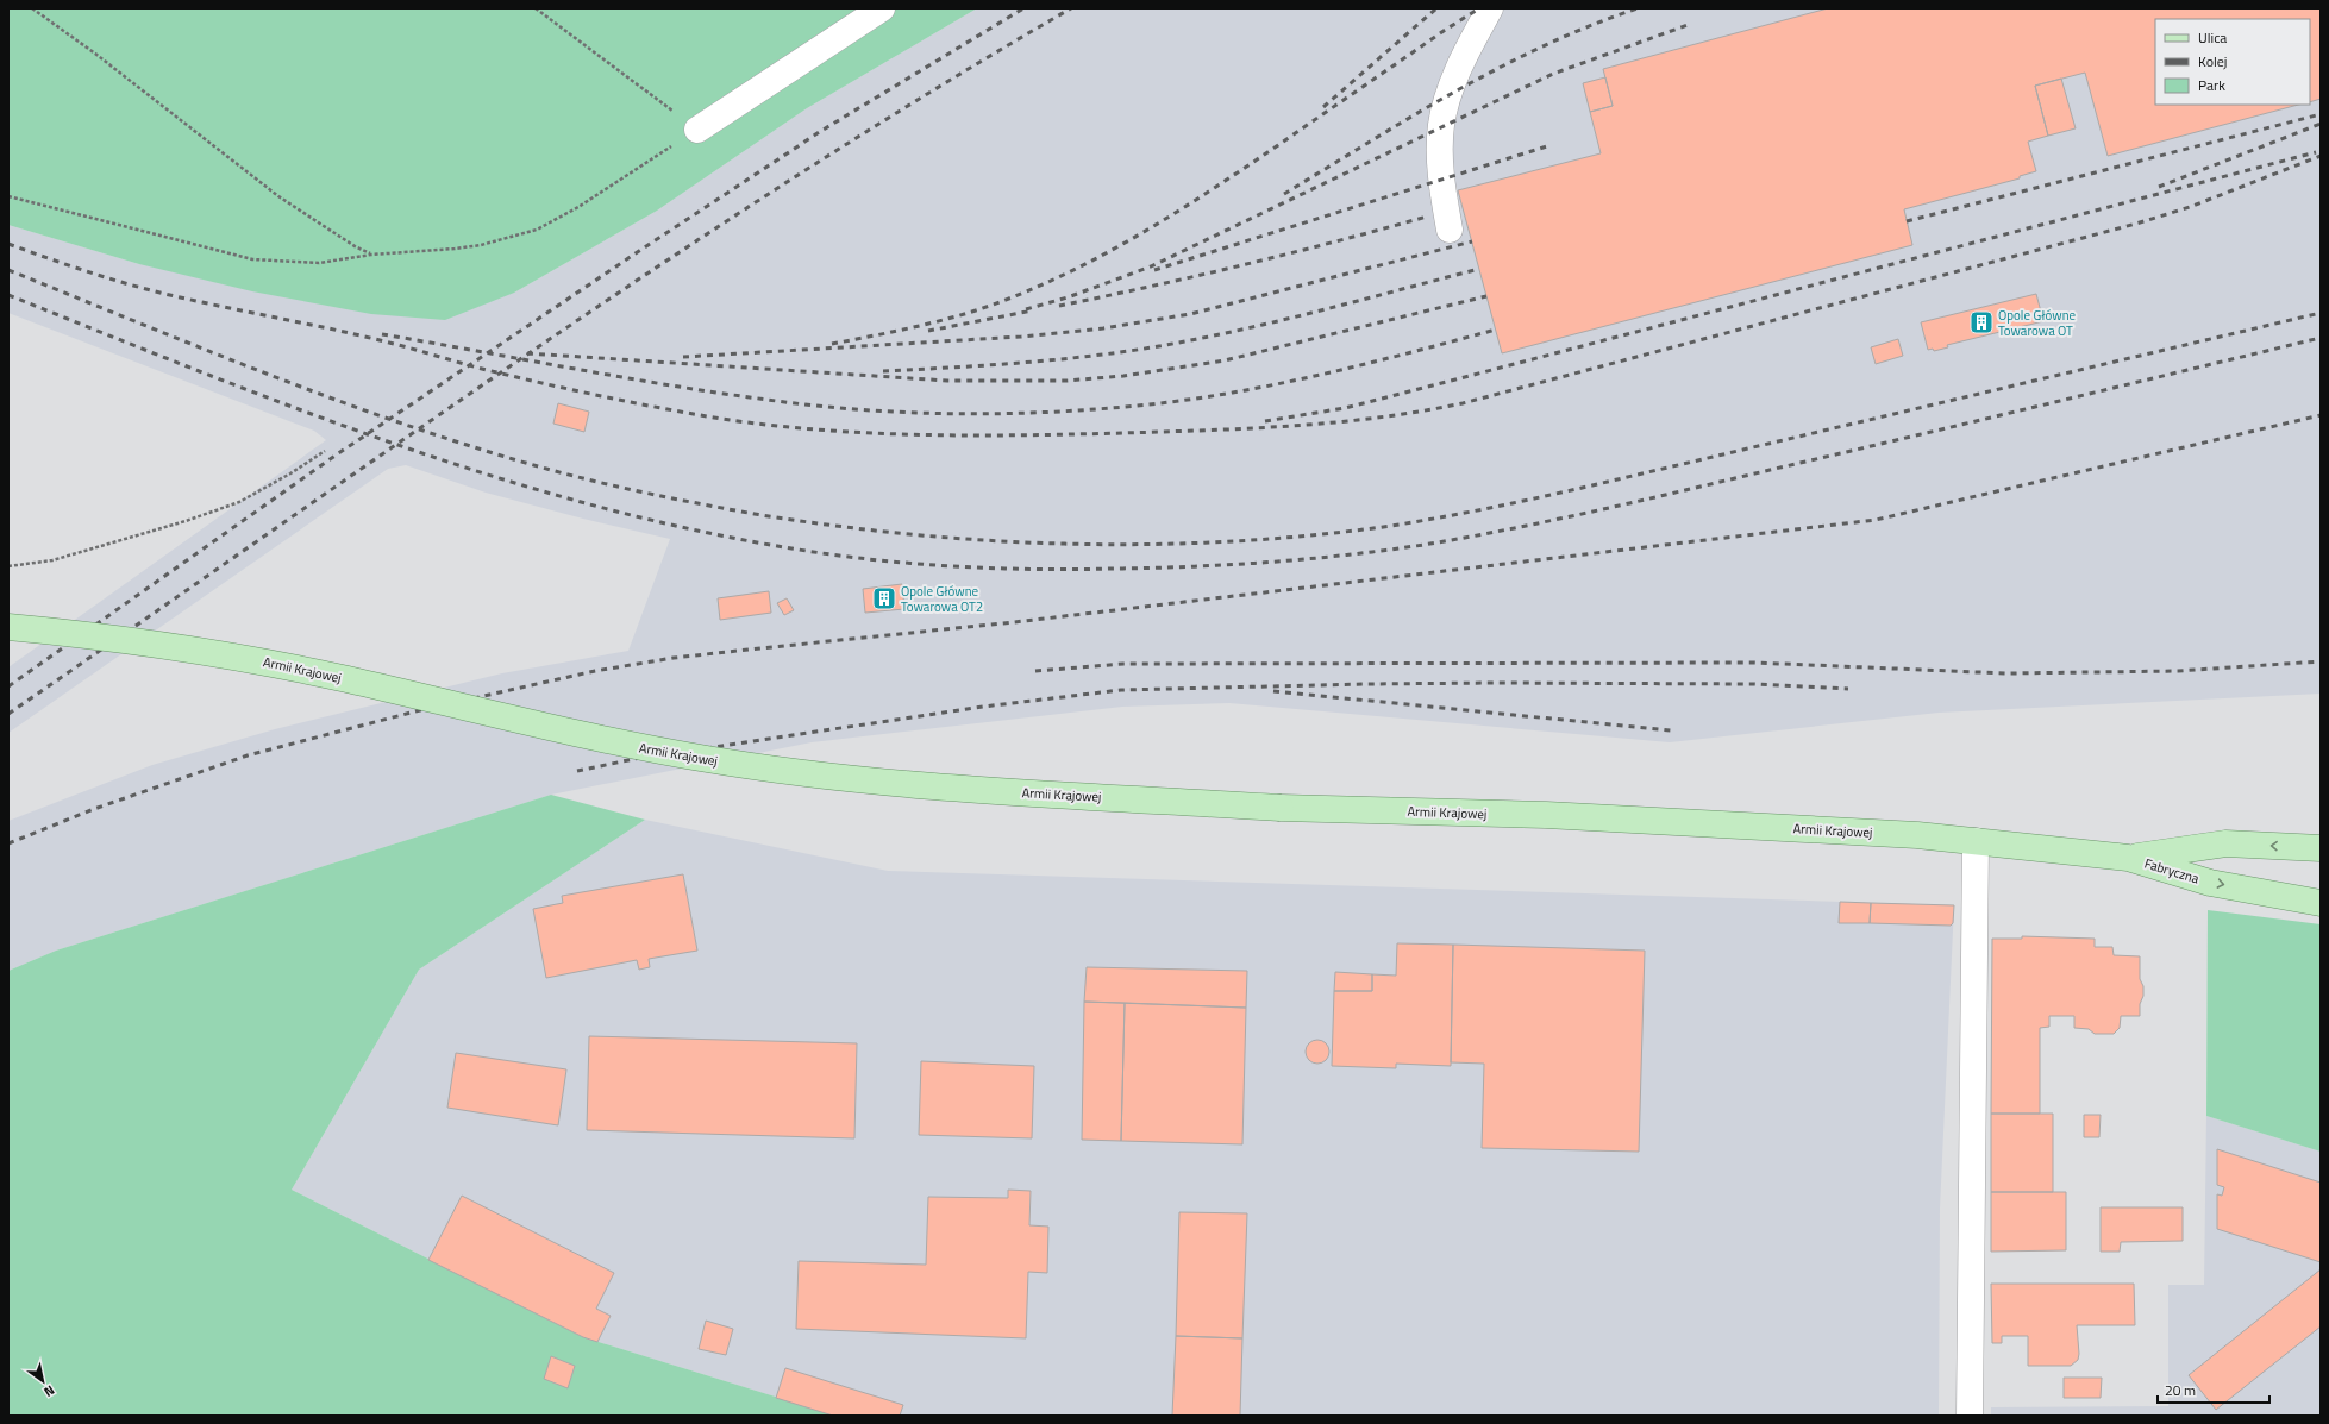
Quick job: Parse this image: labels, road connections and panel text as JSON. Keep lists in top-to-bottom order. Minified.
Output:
{"streets":{"main road":["Armii Krajowej","Fabryczna"]},"crossings":[["Armii Krajowej","Fabryczna"]],"places":{"building":["Opole Główne Towarowa OT","Opole Główne Towarowa OT2"]},"legend":["Ulica","Kolej","Park"],"scale_bar":"20 m","north":"bottom right"}
